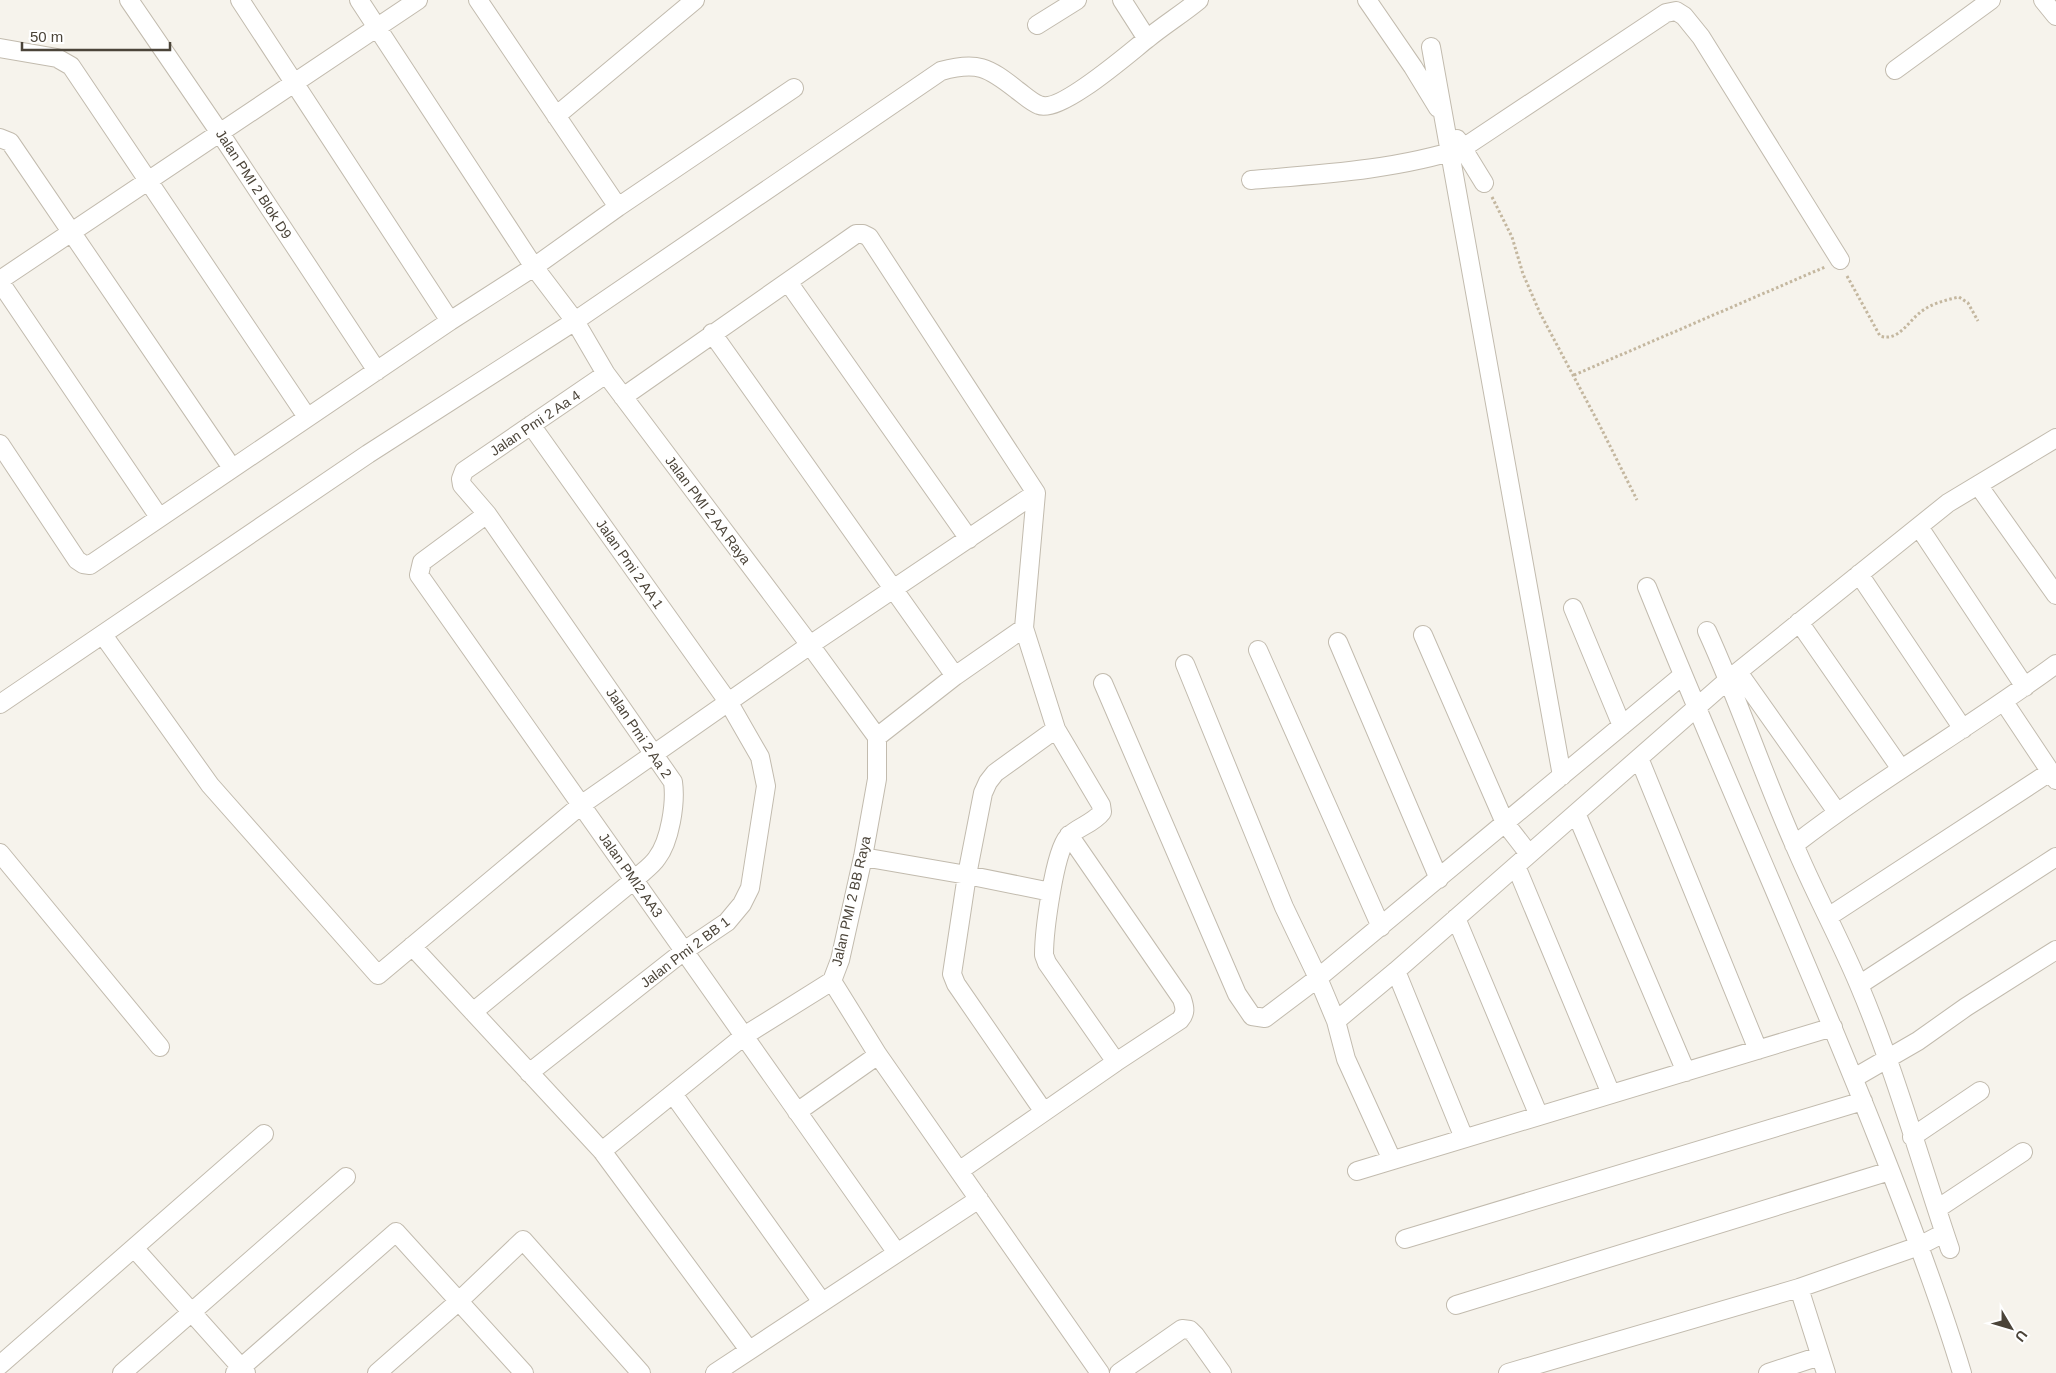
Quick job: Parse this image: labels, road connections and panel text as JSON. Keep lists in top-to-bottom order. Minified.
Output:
{"streets":{"street":["Jalan PMI 2 Blok D9","Jalan Pmi 2 Aa 4","Jalan PMI 2 AA Raya","Jalan Pmi 2 AA 1","Jalan Pmi 2 Aa 2","Jalan PMI2 AA3","Jalan PMI 2 BB Raya","Jalan Pmi 2 BB 1"]},"crossings":[["Jalan Pmi 2 Aa 4","Jalan PMI 2 AA Raya"],["Jalan Pmi 2 Aa 4","Jalan Pmi 2 AA 1"],["Jalan Pmi 2 Aa 4","Jalan Pmi 2 Aa 2"],["Jalan Pmi 2 AA 1","Jalan Pmi 2 BB 1"],["Jalan Pmi 2 Aa 2","Jalan PMI2 AA3"],["Jalan PMI2 AA3","Jalan PMI 2 BB Raya"],["Jalan PMI2 AA3","Jalan Pmi 2 BB 1"]],"scale_bar":"50 m","north":"bottom right"}
